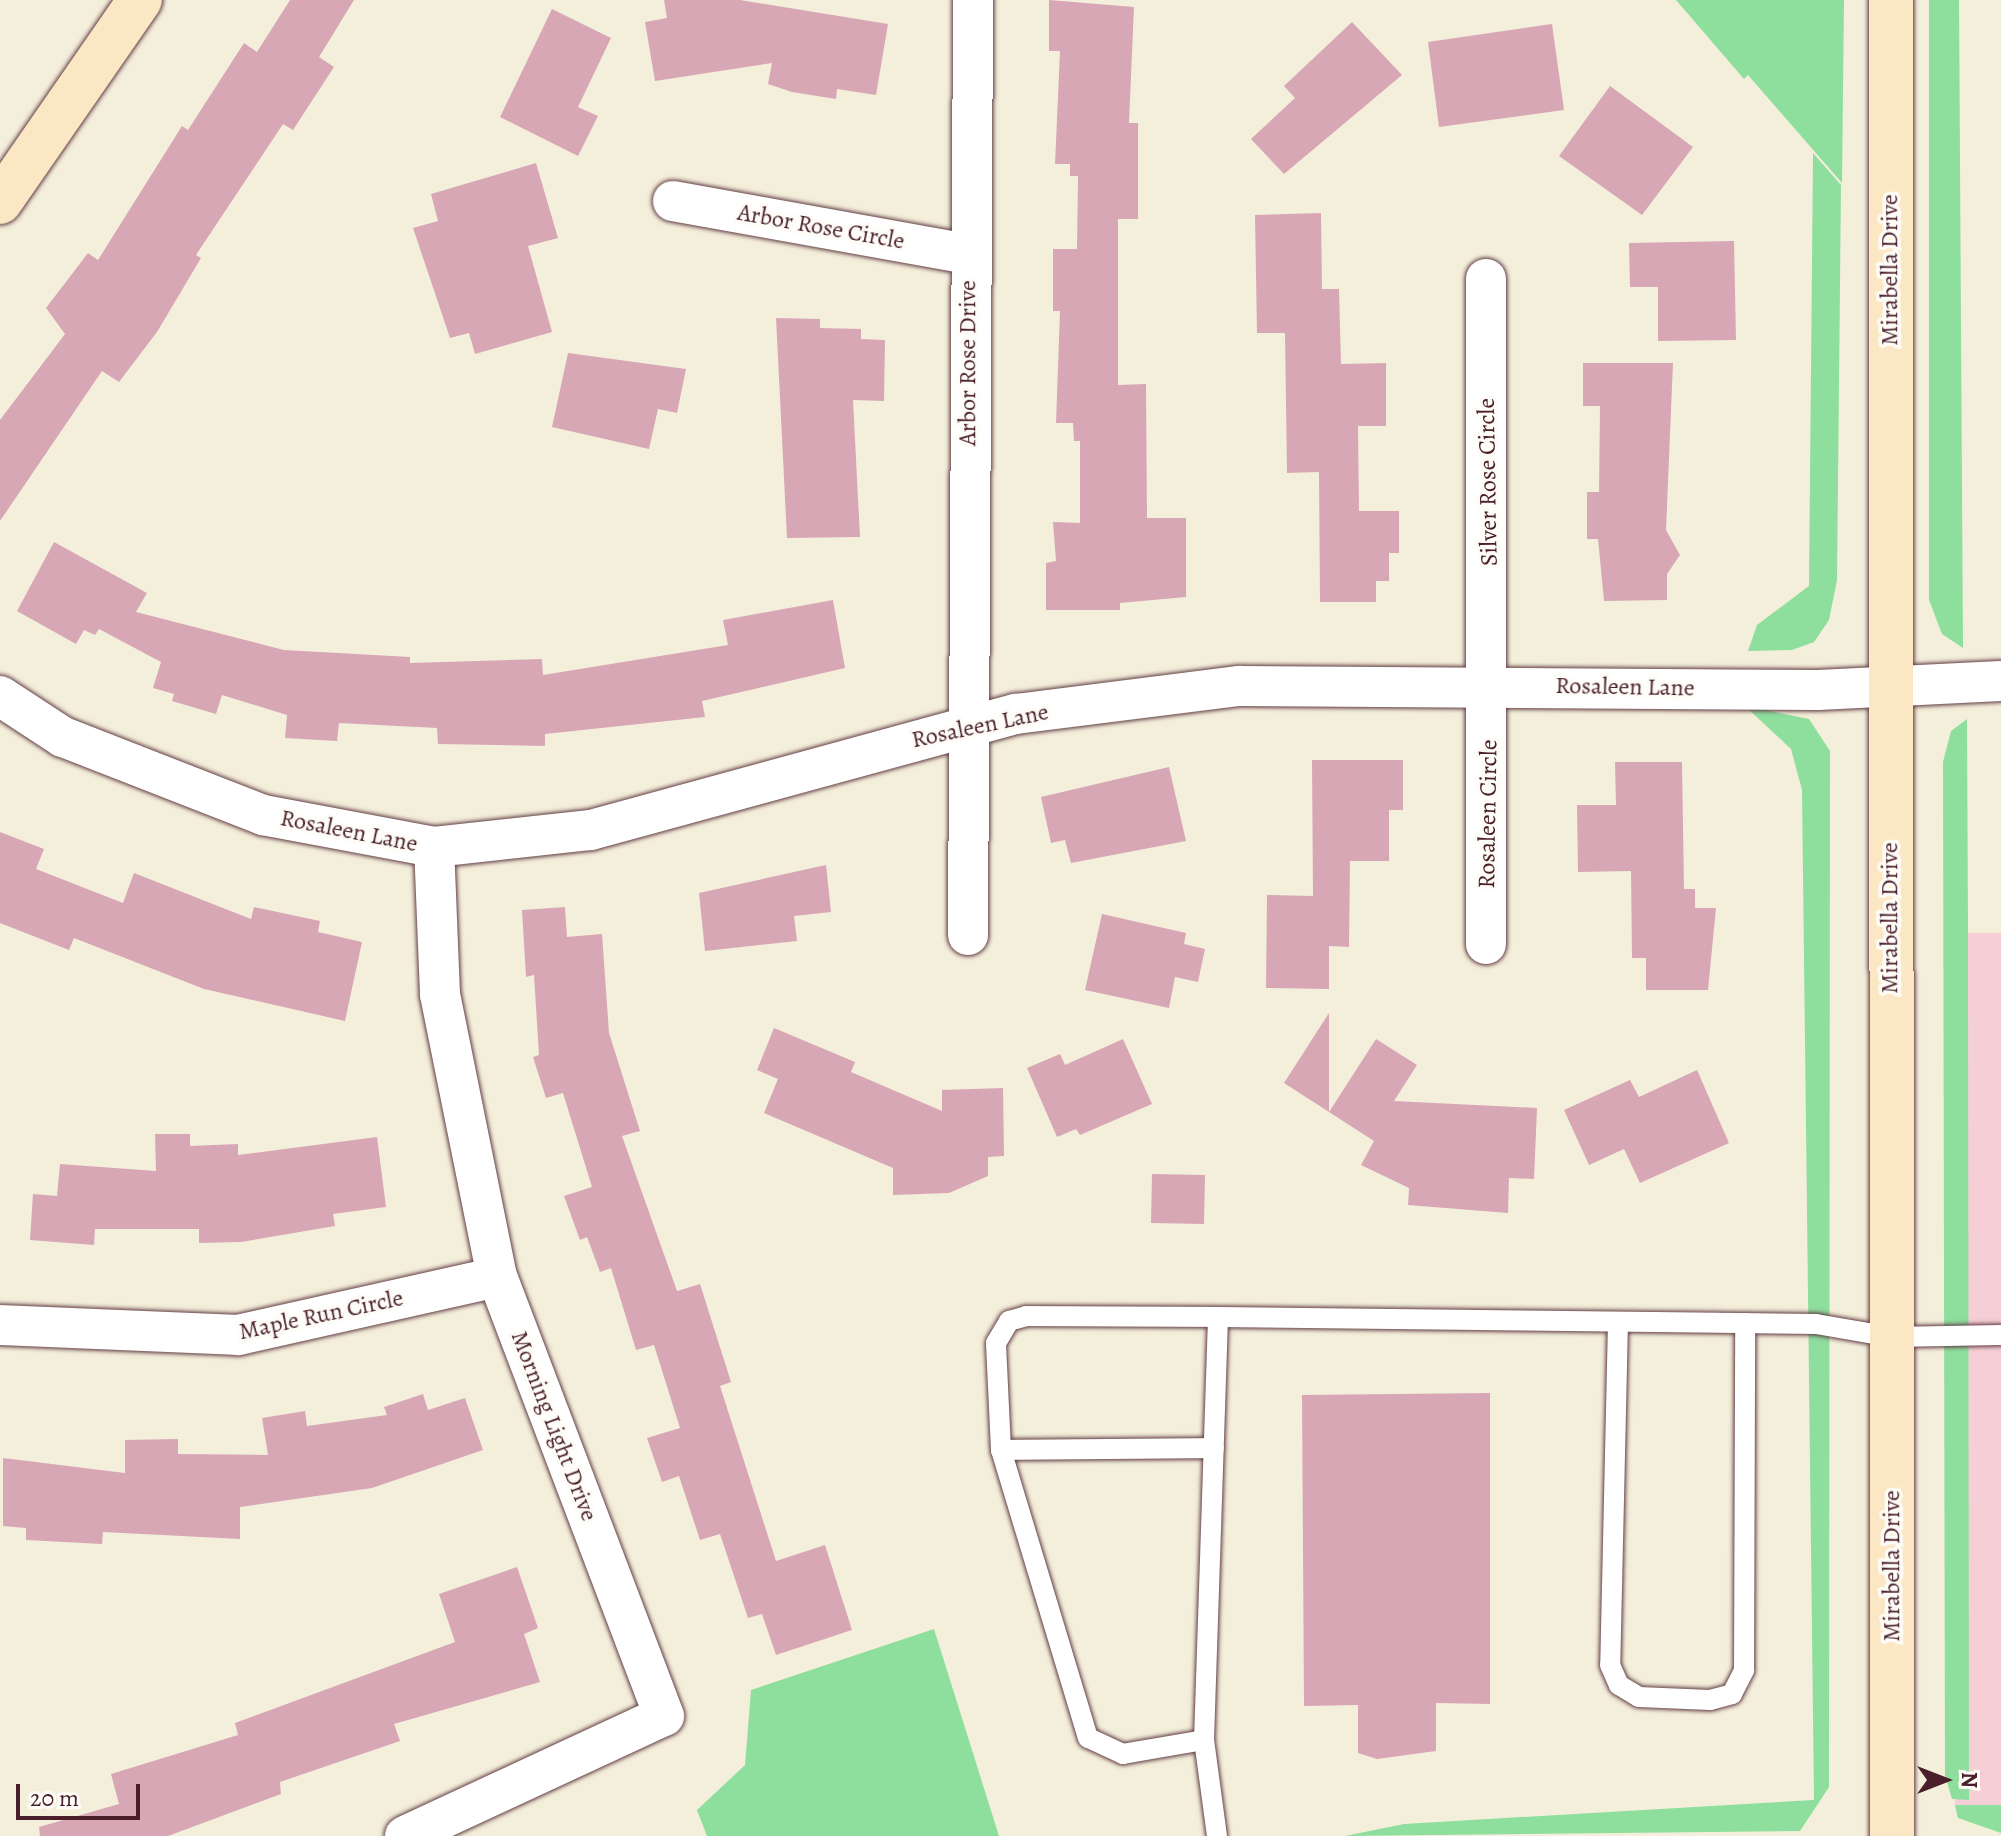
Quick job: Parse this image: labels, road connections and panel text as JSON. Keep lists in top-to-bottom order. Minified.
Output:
{"streets":{"street":["Arbor Rose Circle","Mirabella Drive","Arbor Rose Drive","Silver Rose Circle","Rosaleen Lane","Rosaleen Circle","Maple Run Circle","Morning Light Drive"]},"crossings":[["Arbor Rose Circle","Arbor Rose Drive"],["Mirabella Drive","Rosaleen Lane"],["Arbor Rose Drive","Rosaleen Lane"],["Silver Rose Circle","Rosaleen Lane"],["Silver Rose Circle","Rosaleen Circle"],["Rosaleen Lane","Rosaleen Circle"],["Rosaleen Lane","Morning Light Drive"],["Maple Run Circle","Morning Light Drive"]],"scale_bar":"20 m","north":"right"}
